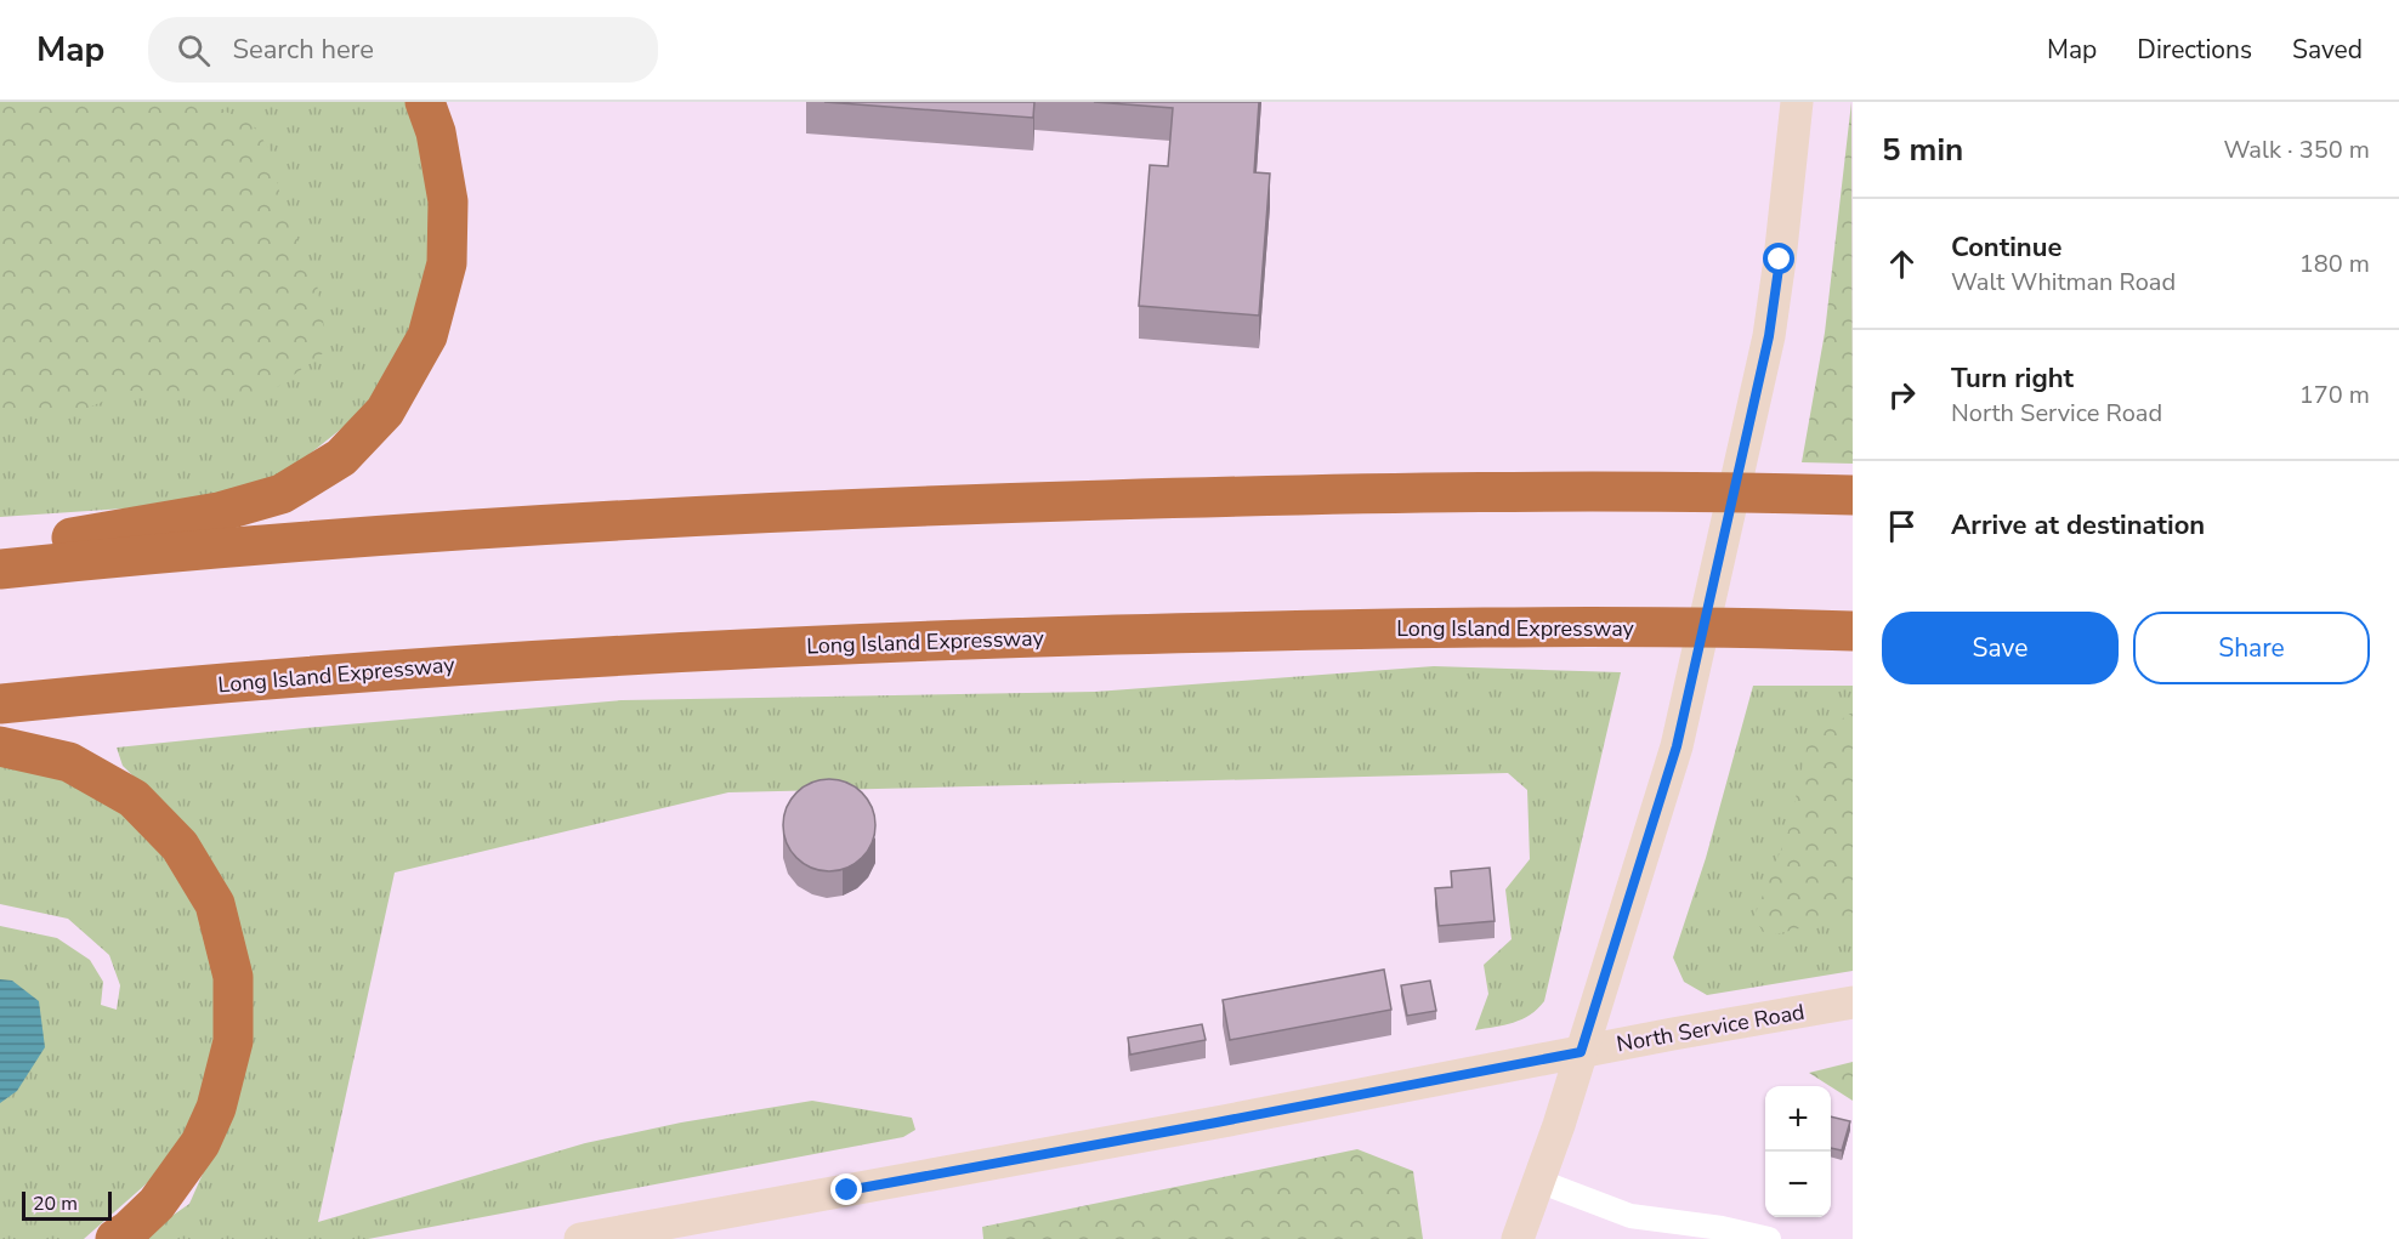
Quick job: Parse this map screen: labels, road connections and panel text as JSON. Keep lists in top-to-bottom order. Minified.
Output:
{"streets":{"highway":["Long Island Expressway"],"main road":["North Service Road"]},"scale_bar":"20 m","page":{"header":"Map","search":"Search here","nav":["Map","Directions","Saved"],"heading":["5 min","Walk · 350 m"],"list":[["Continue","Walt Whitman Road","180 m"],["Turn right","North Service Road","170 m"],"Arrive at destination"],"buttons":["Save","Share"],"map_buttons":["+","−"],"scale":"20 m"}}
